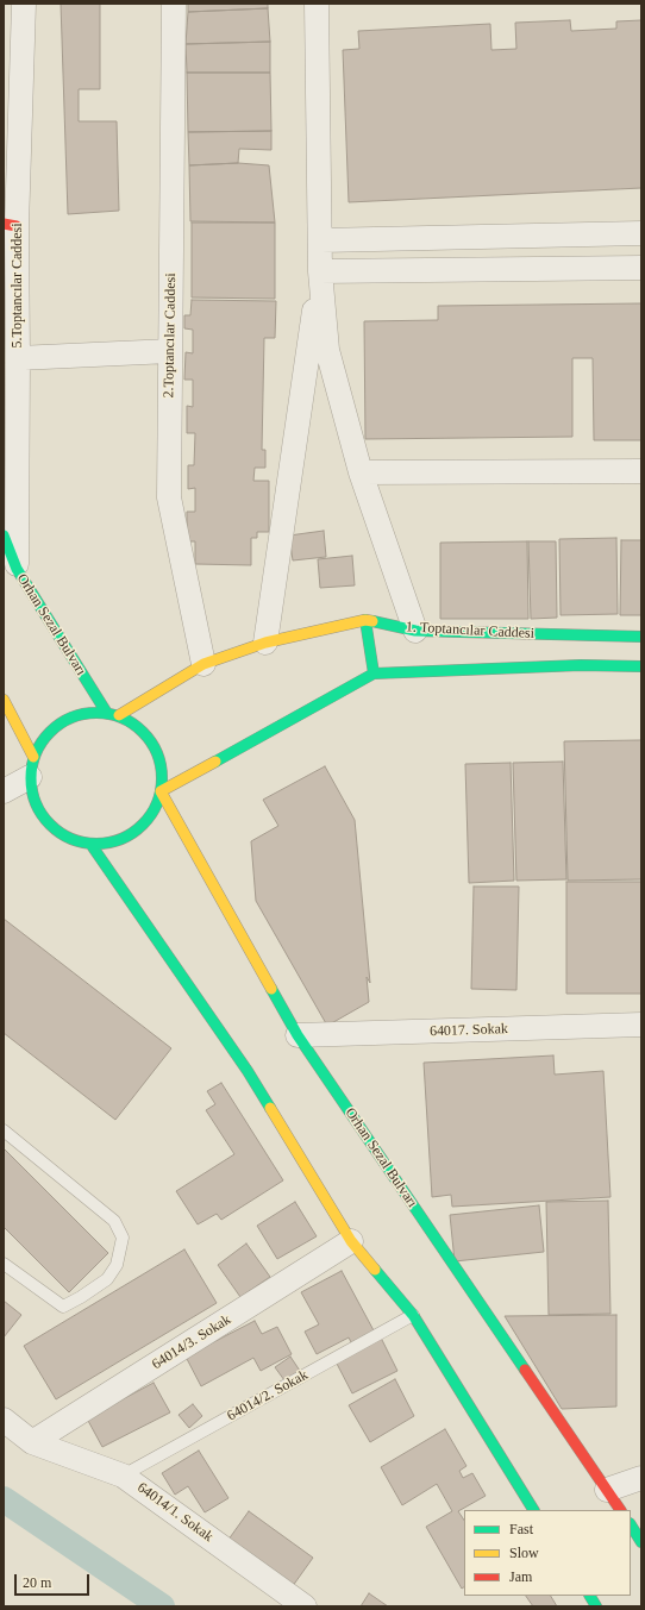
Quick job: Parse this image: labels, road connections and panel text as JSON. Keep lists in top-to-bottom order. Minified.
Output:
{"streets":{"street":["5.Toptancılar Caddesi","2.Toptancılar Caddesi","Orhan Sezal Bulvarı","1. Toptancılar Caddesi","64017. Sokak","64014/3. Sokak","64014/1. Sokak"],"lane":["64014/2. Sokak"]},"crossings":[["5.Toptancılar Caddesi","Orhan Sezal Bulvarı"],["2.Toptancılar Caddesi","1. Toptancılar Caddesi"],["Orhan Sezal Bulvarı","1. Toptancılar Caddesi"],["Orhan Sezal Bulvarı","64017. Sokak"],["64014/3. Sokak","64014/1. Sokak"],["64014/2. Sokak","64014/1. Sokak"]],"legend":["Fast","Slow","Jam"],"scale_bar":"20 m"}
